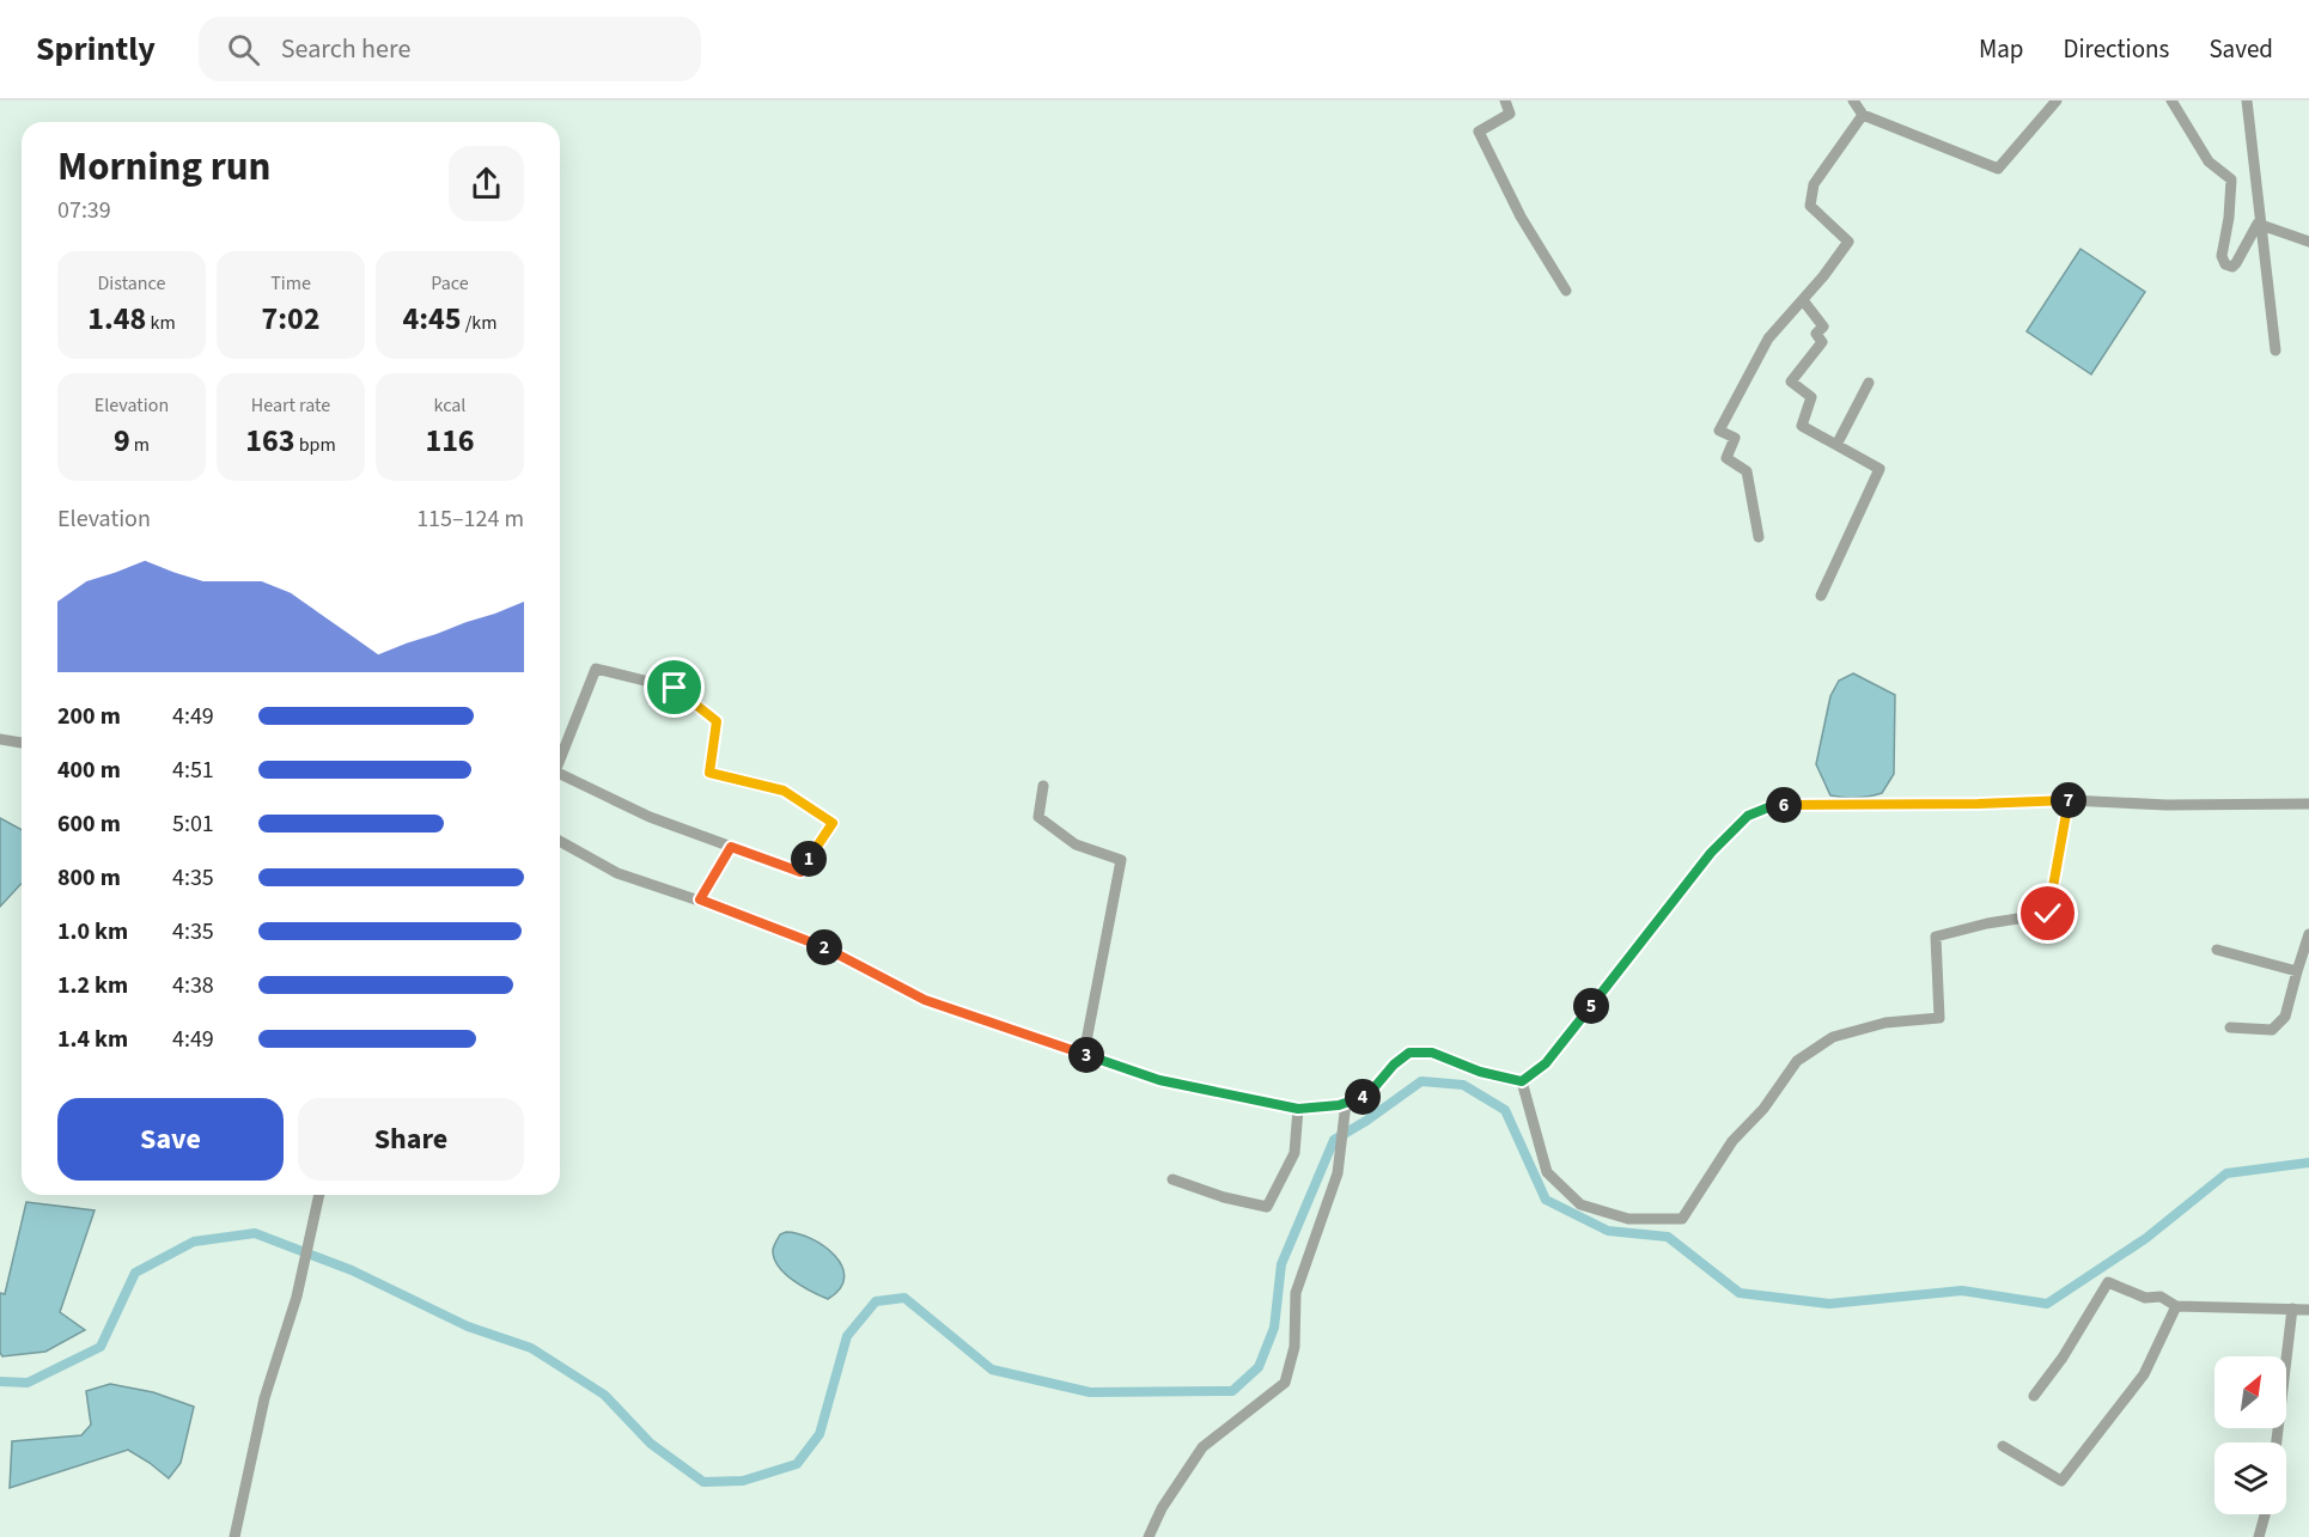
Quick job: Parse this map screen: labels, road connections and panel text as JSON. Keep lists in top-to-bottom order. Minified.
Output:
{"north":"top right","page":{"header":"Sprintly","search":"Search here","nav":["Map","Directions","Saved"],"heading":["Morning run","07:39"],"stats":[["Distance","1.48 km"],["Time","7:02"],["Pace","4:45 /km"],["Elevation","9 m"],["Heart rate","163 bpm"],["kcal","116"]],"chart":["Elevation","115–124 m"],"list":[{"name":"200 m","note":"4:49"},{"name":"400 m","note":"4:51"},{"name":"600 m","note":"5:01"},{"name":"800 m","note":"4:35"},{"name":"1.0 km","note":"4:35"},{"name":"1.2 km","note":"4:38"},{"name":"1.4 km","note":"4:49"}],"pins":["7","6","1","2","5","3","4"],"buttons":["Save","Share"]}}
